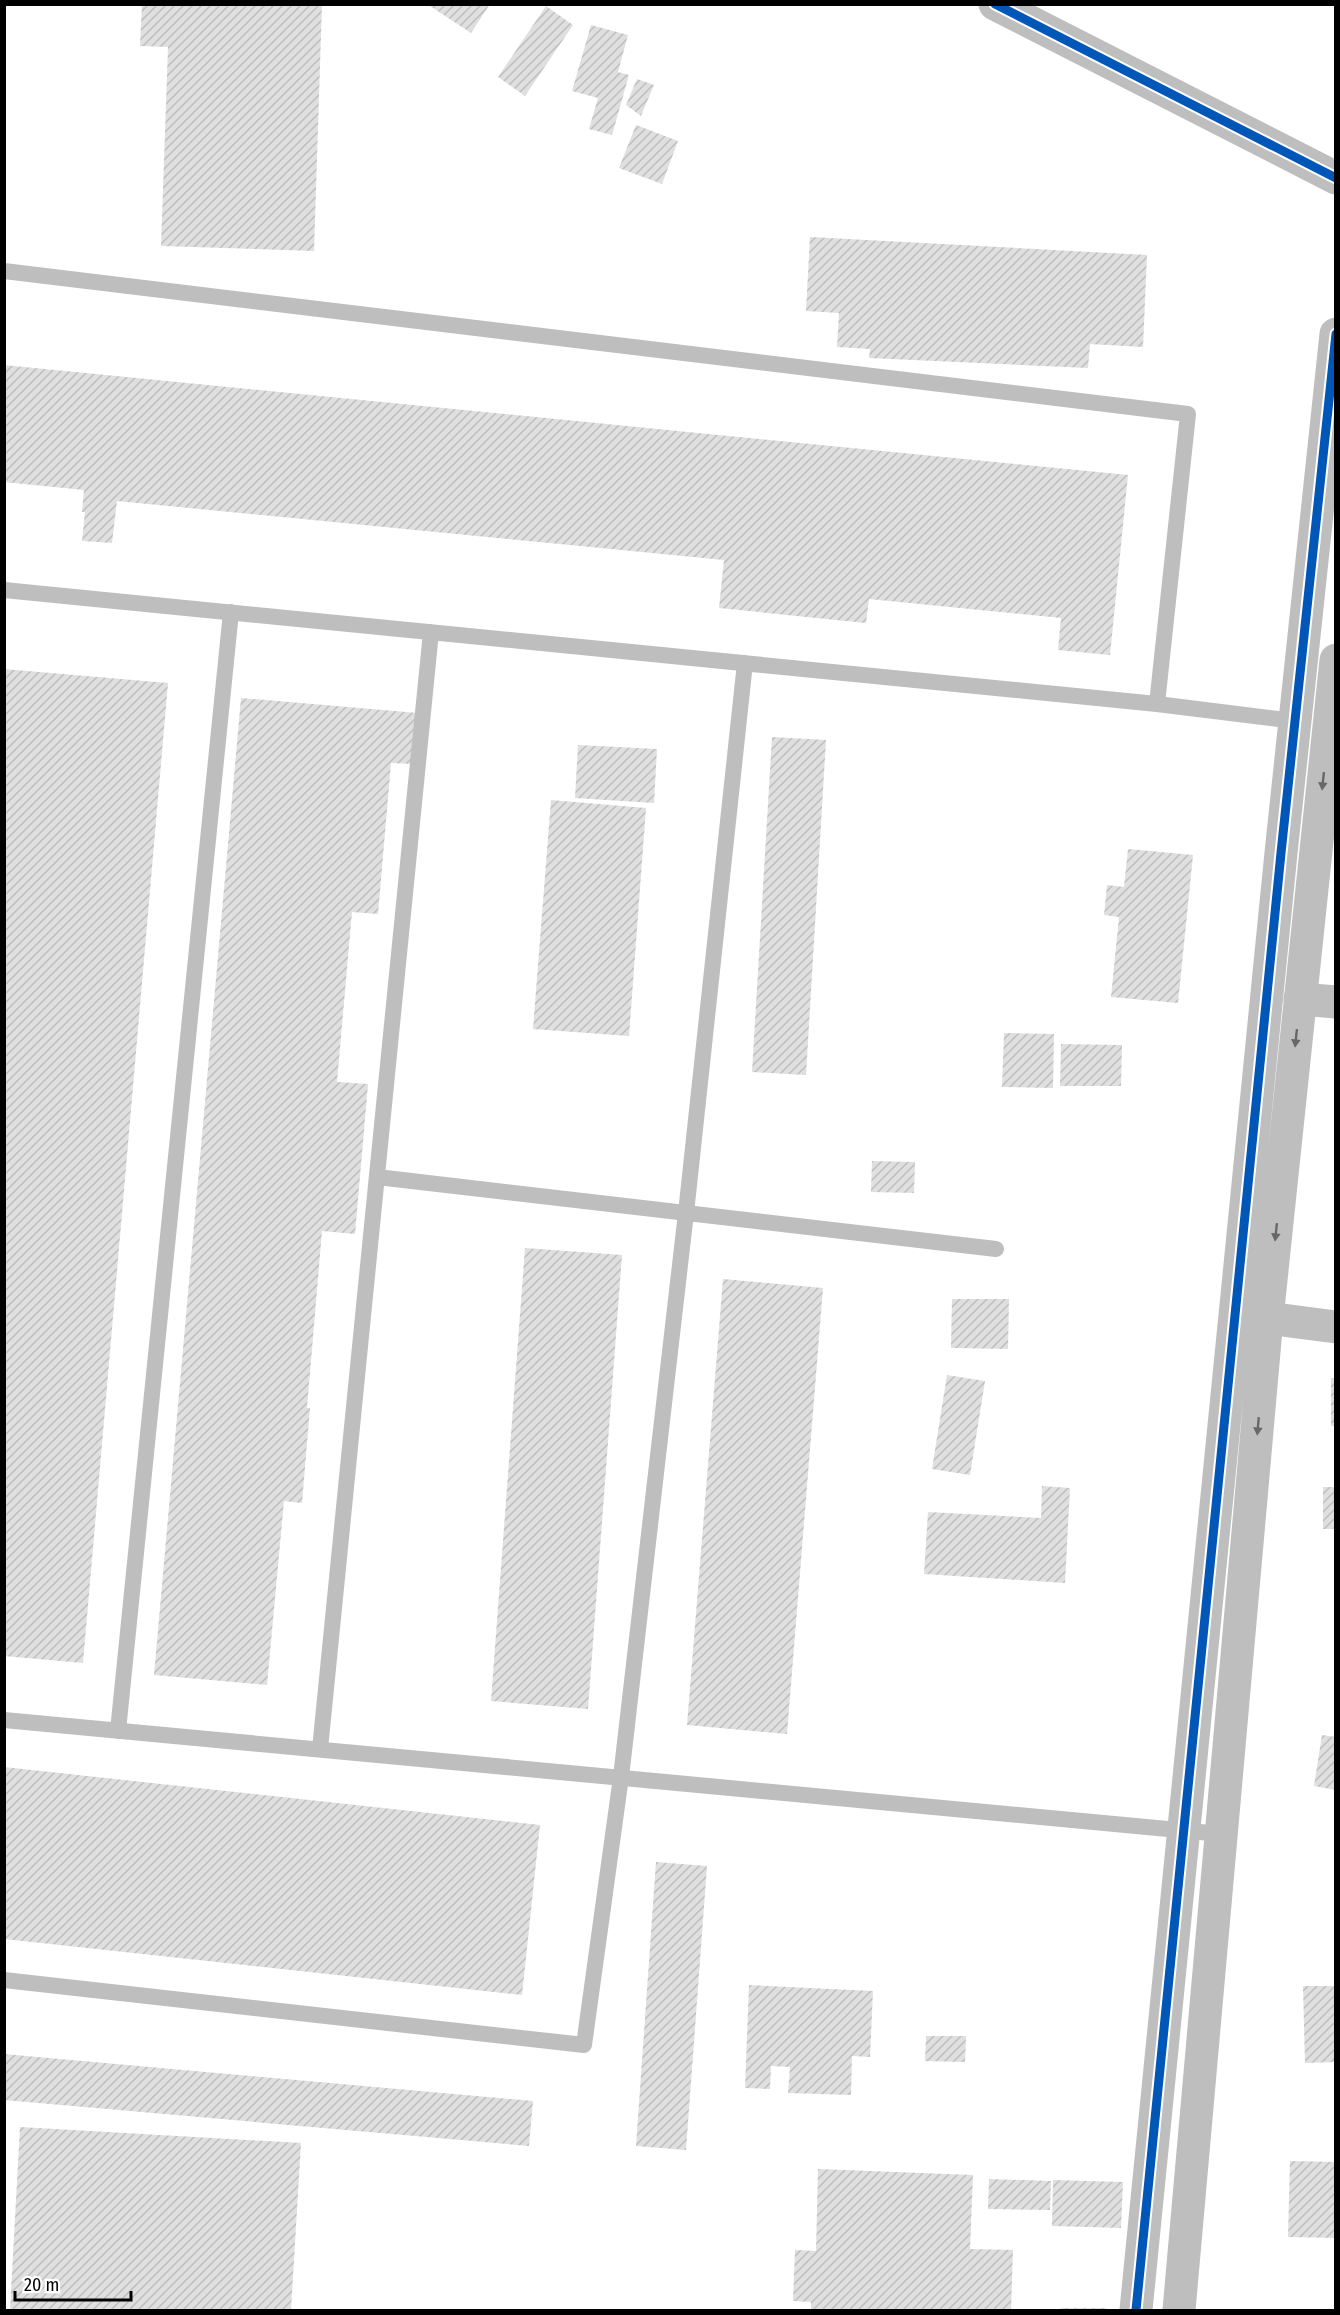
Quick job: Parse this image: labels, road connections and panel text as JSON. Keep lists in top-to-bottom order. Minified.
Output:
{"scale_bar":"20 m"}
